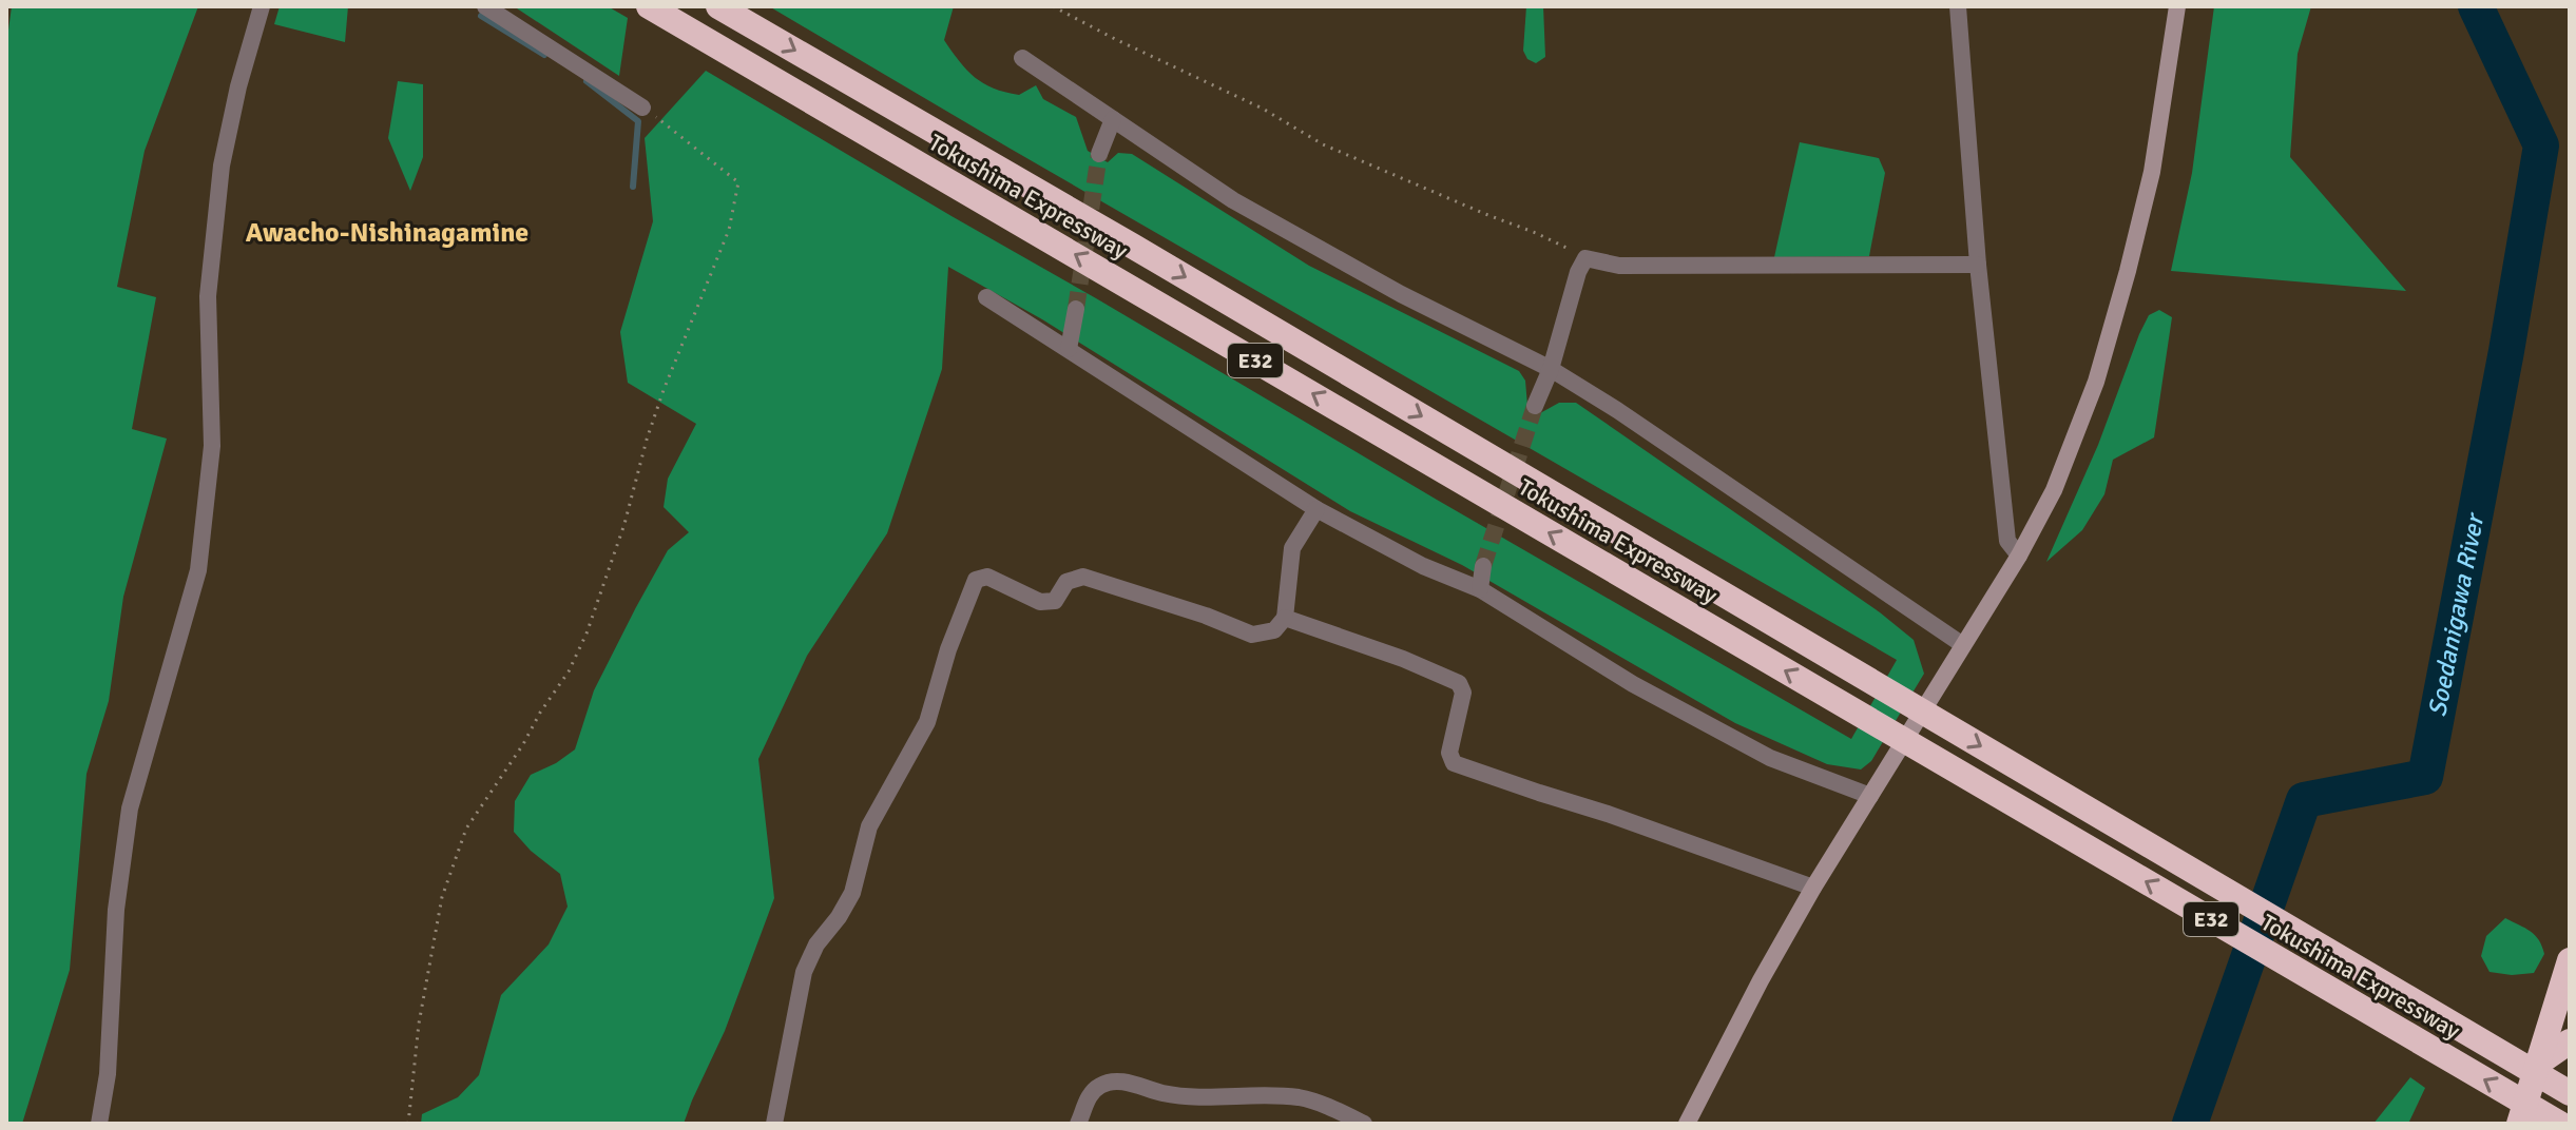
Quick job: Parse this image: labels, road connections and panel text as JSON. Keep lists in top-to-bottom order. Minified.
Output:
{"streets":{"highway":["Tokushima Expressway","E32"]},"districts":["Awacho-Nishinagamine"],"water":["Soedanigawa River"]}
